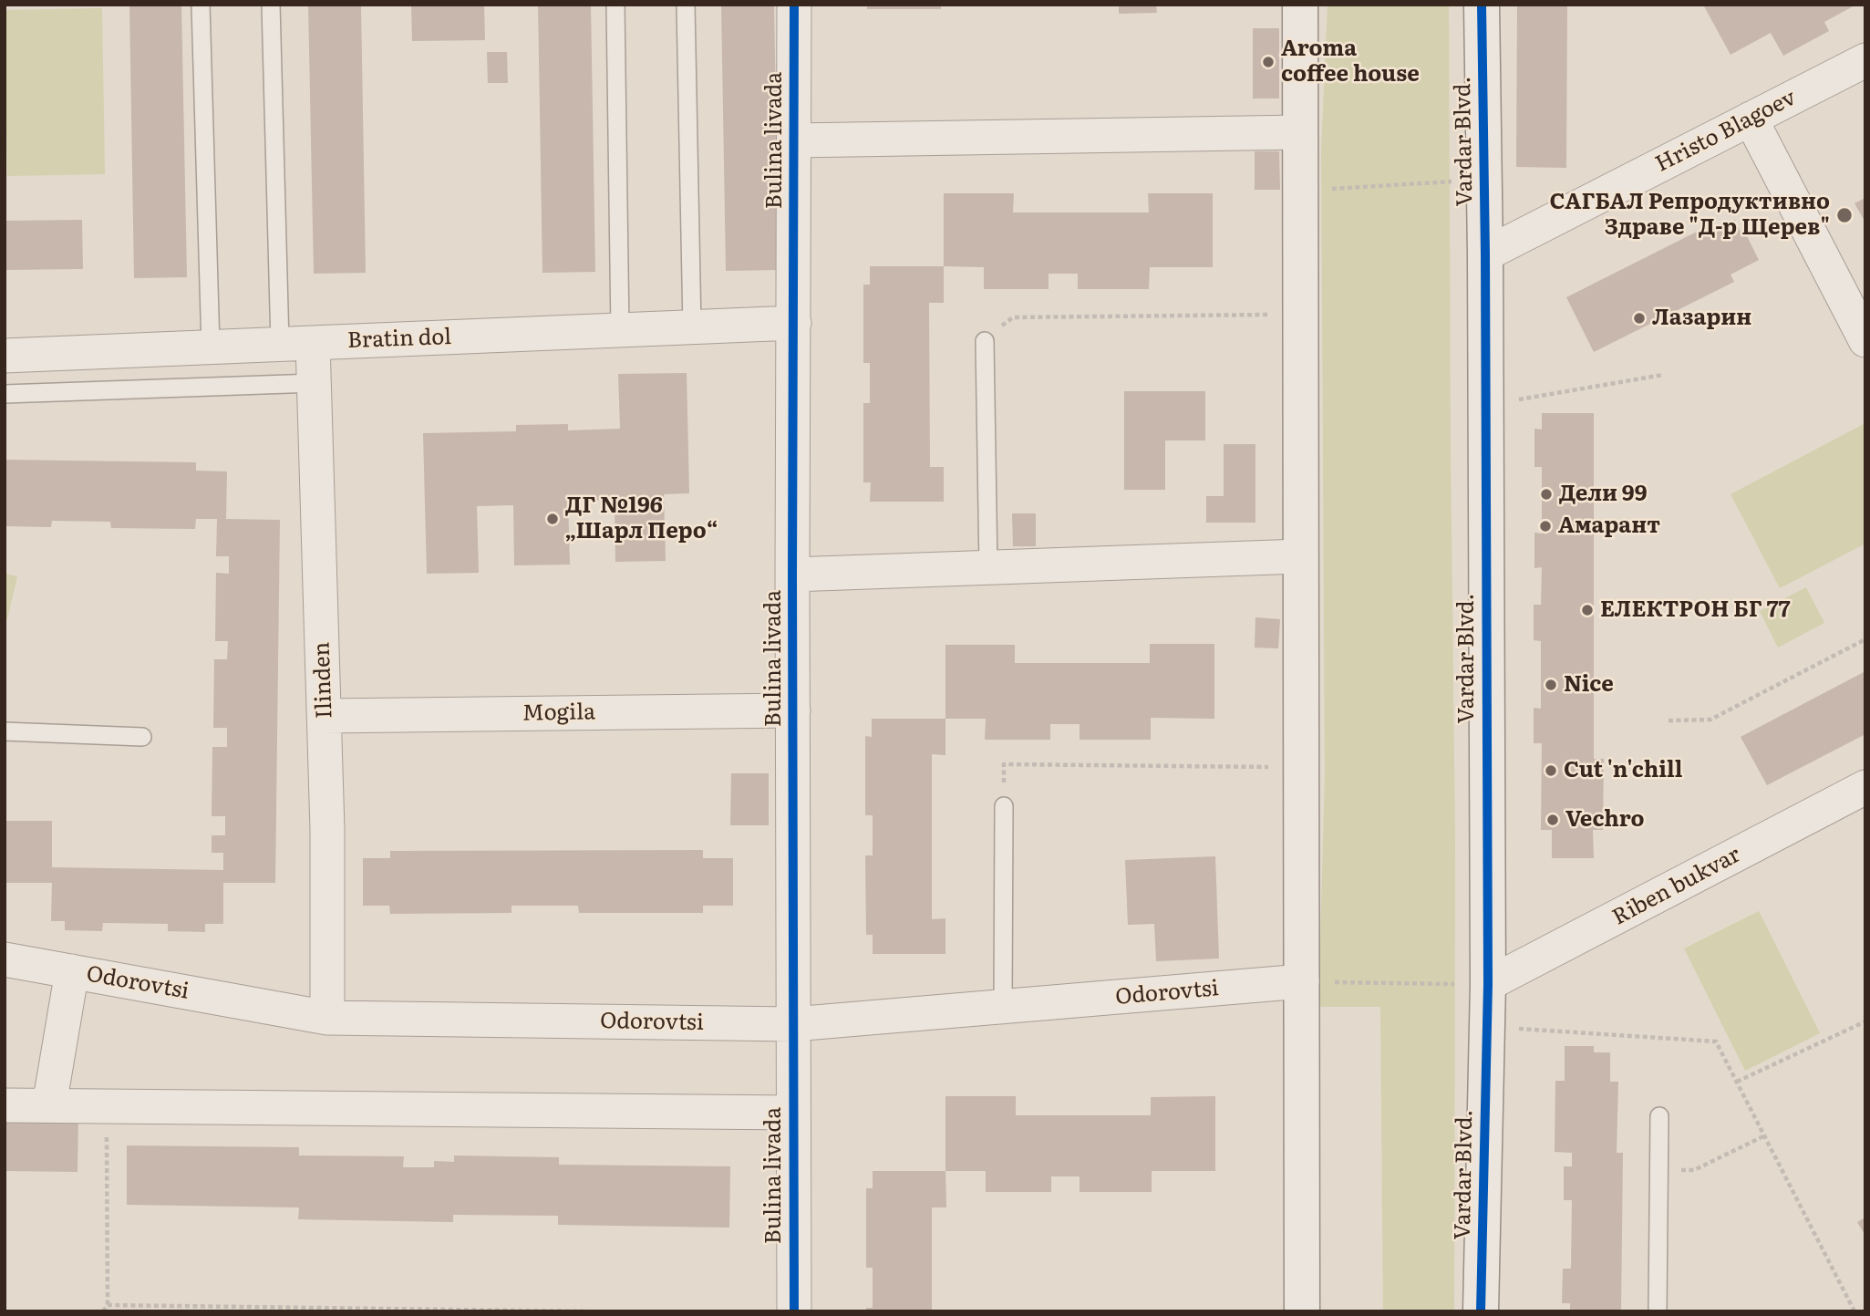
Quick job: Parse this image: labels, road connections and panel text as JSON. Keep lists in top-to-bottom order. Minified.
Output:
{"streets":{"street":["Hristo Blagoev","Bulina livada","Vardar Blvd.","Bratin dol","Ilinden","Mogila","Riben bukvar","Odorovtsi"]},"crossings":[["Hristo Blagoev","Vardar Blvd."],["Bulina livada","Bratin dol"],["Bulina livada","Mogila"],["Bulina livada","Odorovtsi"],["Vardar Blvd.","Riben bukvar"],["Bratin dol","Ilinden"],["Ilinden","Mogila"],["Ilinden","Odorovtsi"]],"places":["Aroma coffee house","САГБАЛ Репродуктивно Здраве \"Д-р Щерев\"","Лазарин","Дели 99","ДГ №196 „Шарл Перо“","Амарант","ЕЛЕКТРОН БГ 77","Nice","Cut 'n'chill","Vechro"]}
